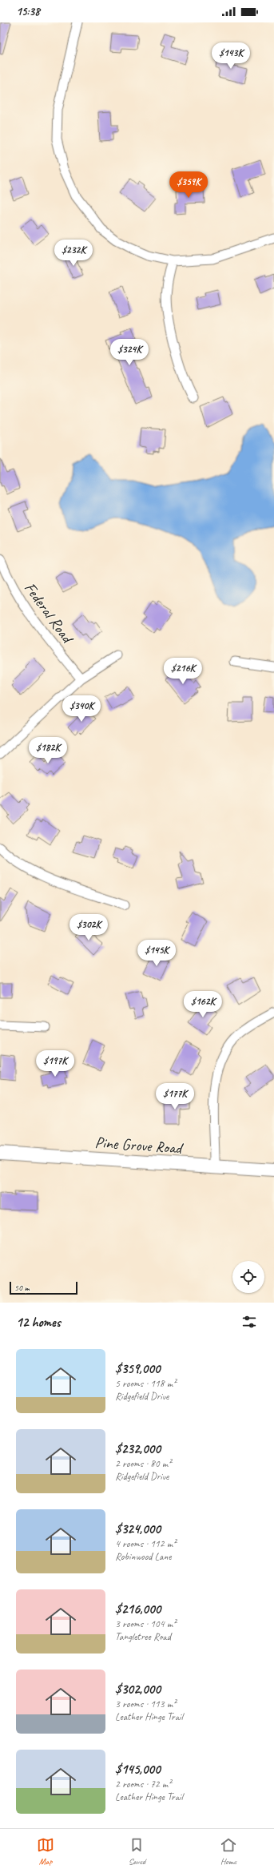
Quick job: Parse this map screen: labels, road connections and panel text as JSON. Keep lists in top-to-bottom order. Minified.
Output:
{"streets":{"main road":["Pine Grove Road"],"street":["Federal Road"]},"scale_bar":"50 m","page":{"status":"15:38","price":["$143K","$359K","$232K","$324K","$216K","$340K","$182K","$302K","$145K","$162K","$197K","$177K"],"scale":"50 m","heading":"12 homes","list":[{"name":"$359,000","note":"5 rooms · 118 m² · Ridgefield Drive"},{"name":"$232,000","note":"2 rooms · 80 m² · Ridgefield Drive"},{"name":"$324,000","note":"4 rooms · 112 m² · Robinwood Lane"},{"name":"$216,000","note":"3 rooms · 104 m² · Tangletree Road"},{"name":"$302,000","note":"3 rooms · 113 m² · Leather Hinge Trail"},{"name":"$145,000","note":"2 rooms · 72 m² · Leather Hinge Trail"}],"tabs":["Map","Saved","Home"]}}
